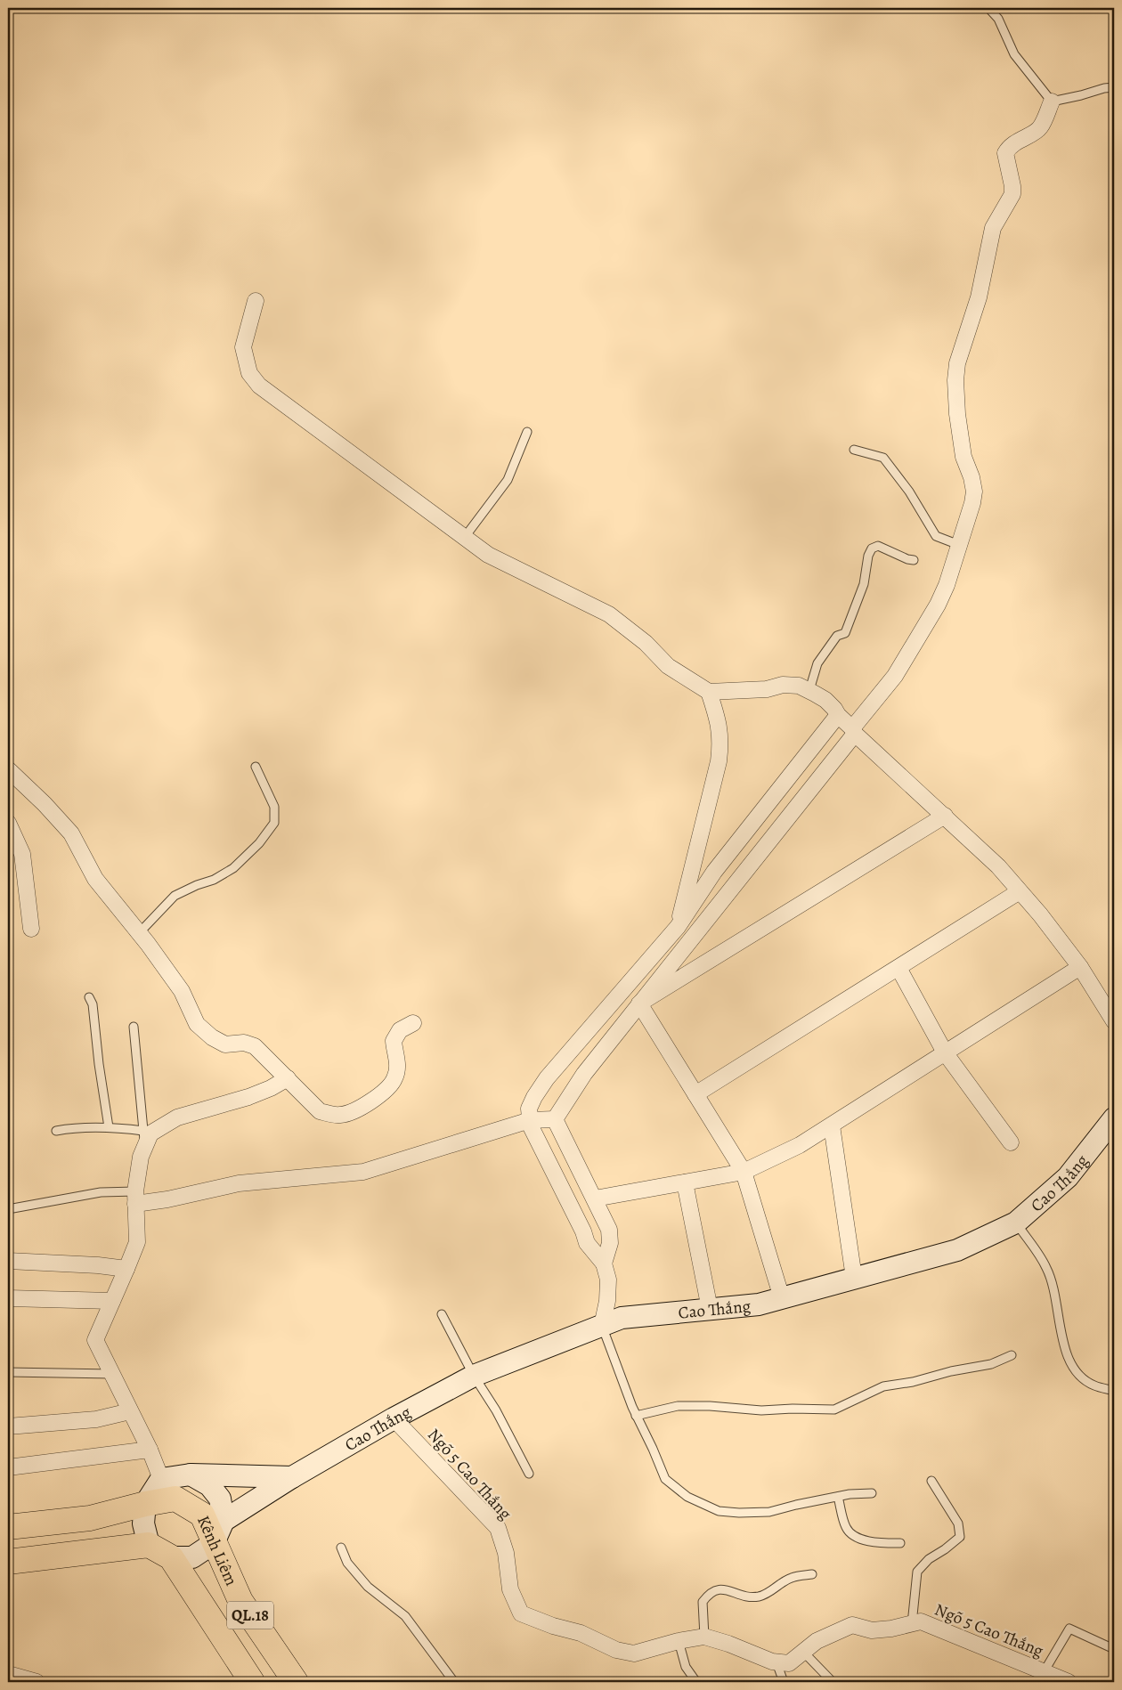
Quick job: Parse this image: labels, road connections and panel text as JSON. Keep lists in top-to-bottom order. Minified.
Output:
{"streets":{"main road":["Cao Thắng","Kênh Liêm","QL.18"],"street":["Ngõ 5 Cao Thắng"]},"crossings":[["Cao Thắng","Ngõ 5 Cao Thắng"],["Kênh Liêm","QL.18"]]}
